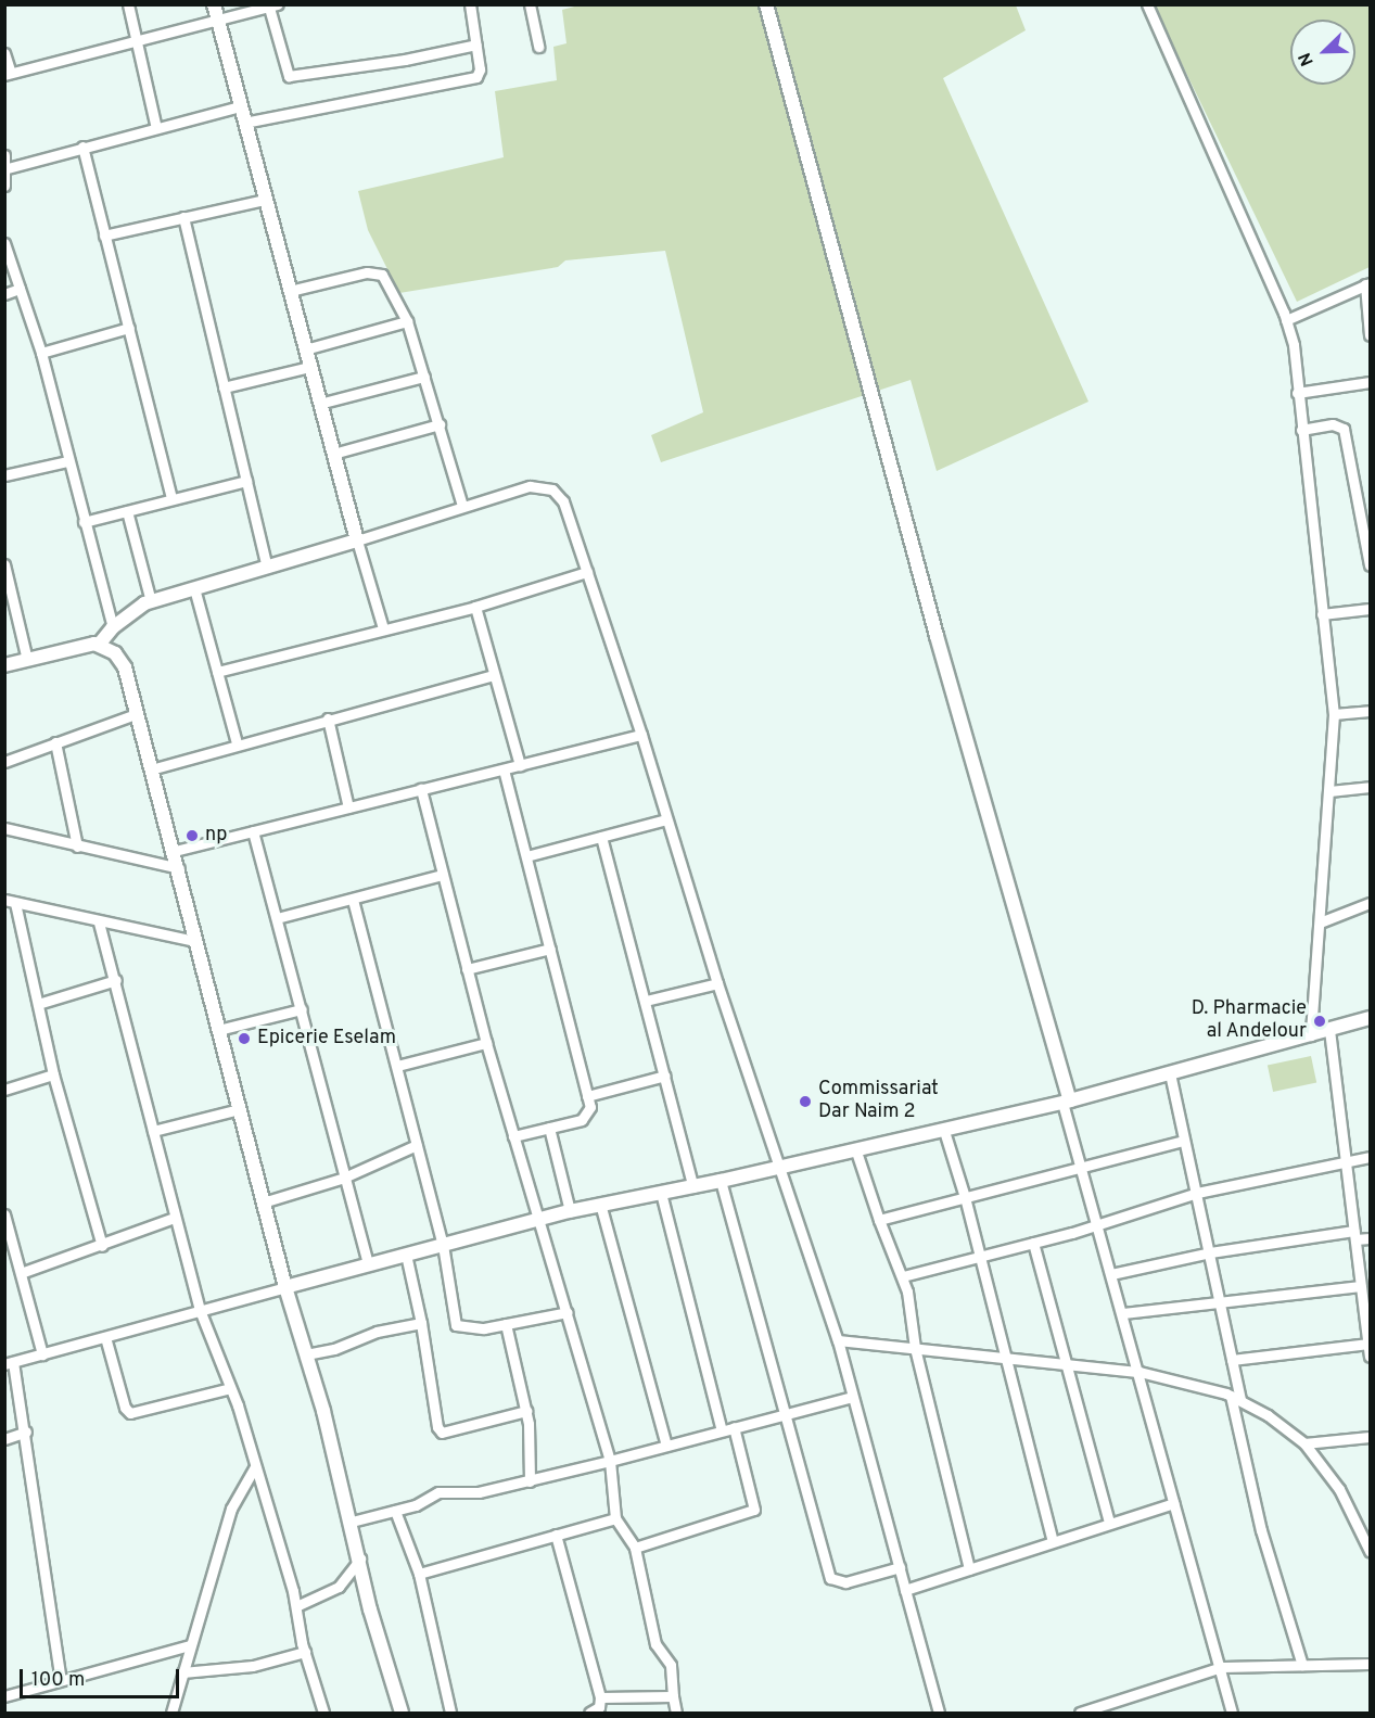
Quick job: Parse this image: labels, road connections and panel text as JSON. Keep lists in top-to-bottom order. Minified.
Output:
{"places":["np","D. Pharmacie al Andelour","Epicerie Eselam","Commissariat Dar Naim 2"],"scale_bar":"100 m","north":"bottom left"}
